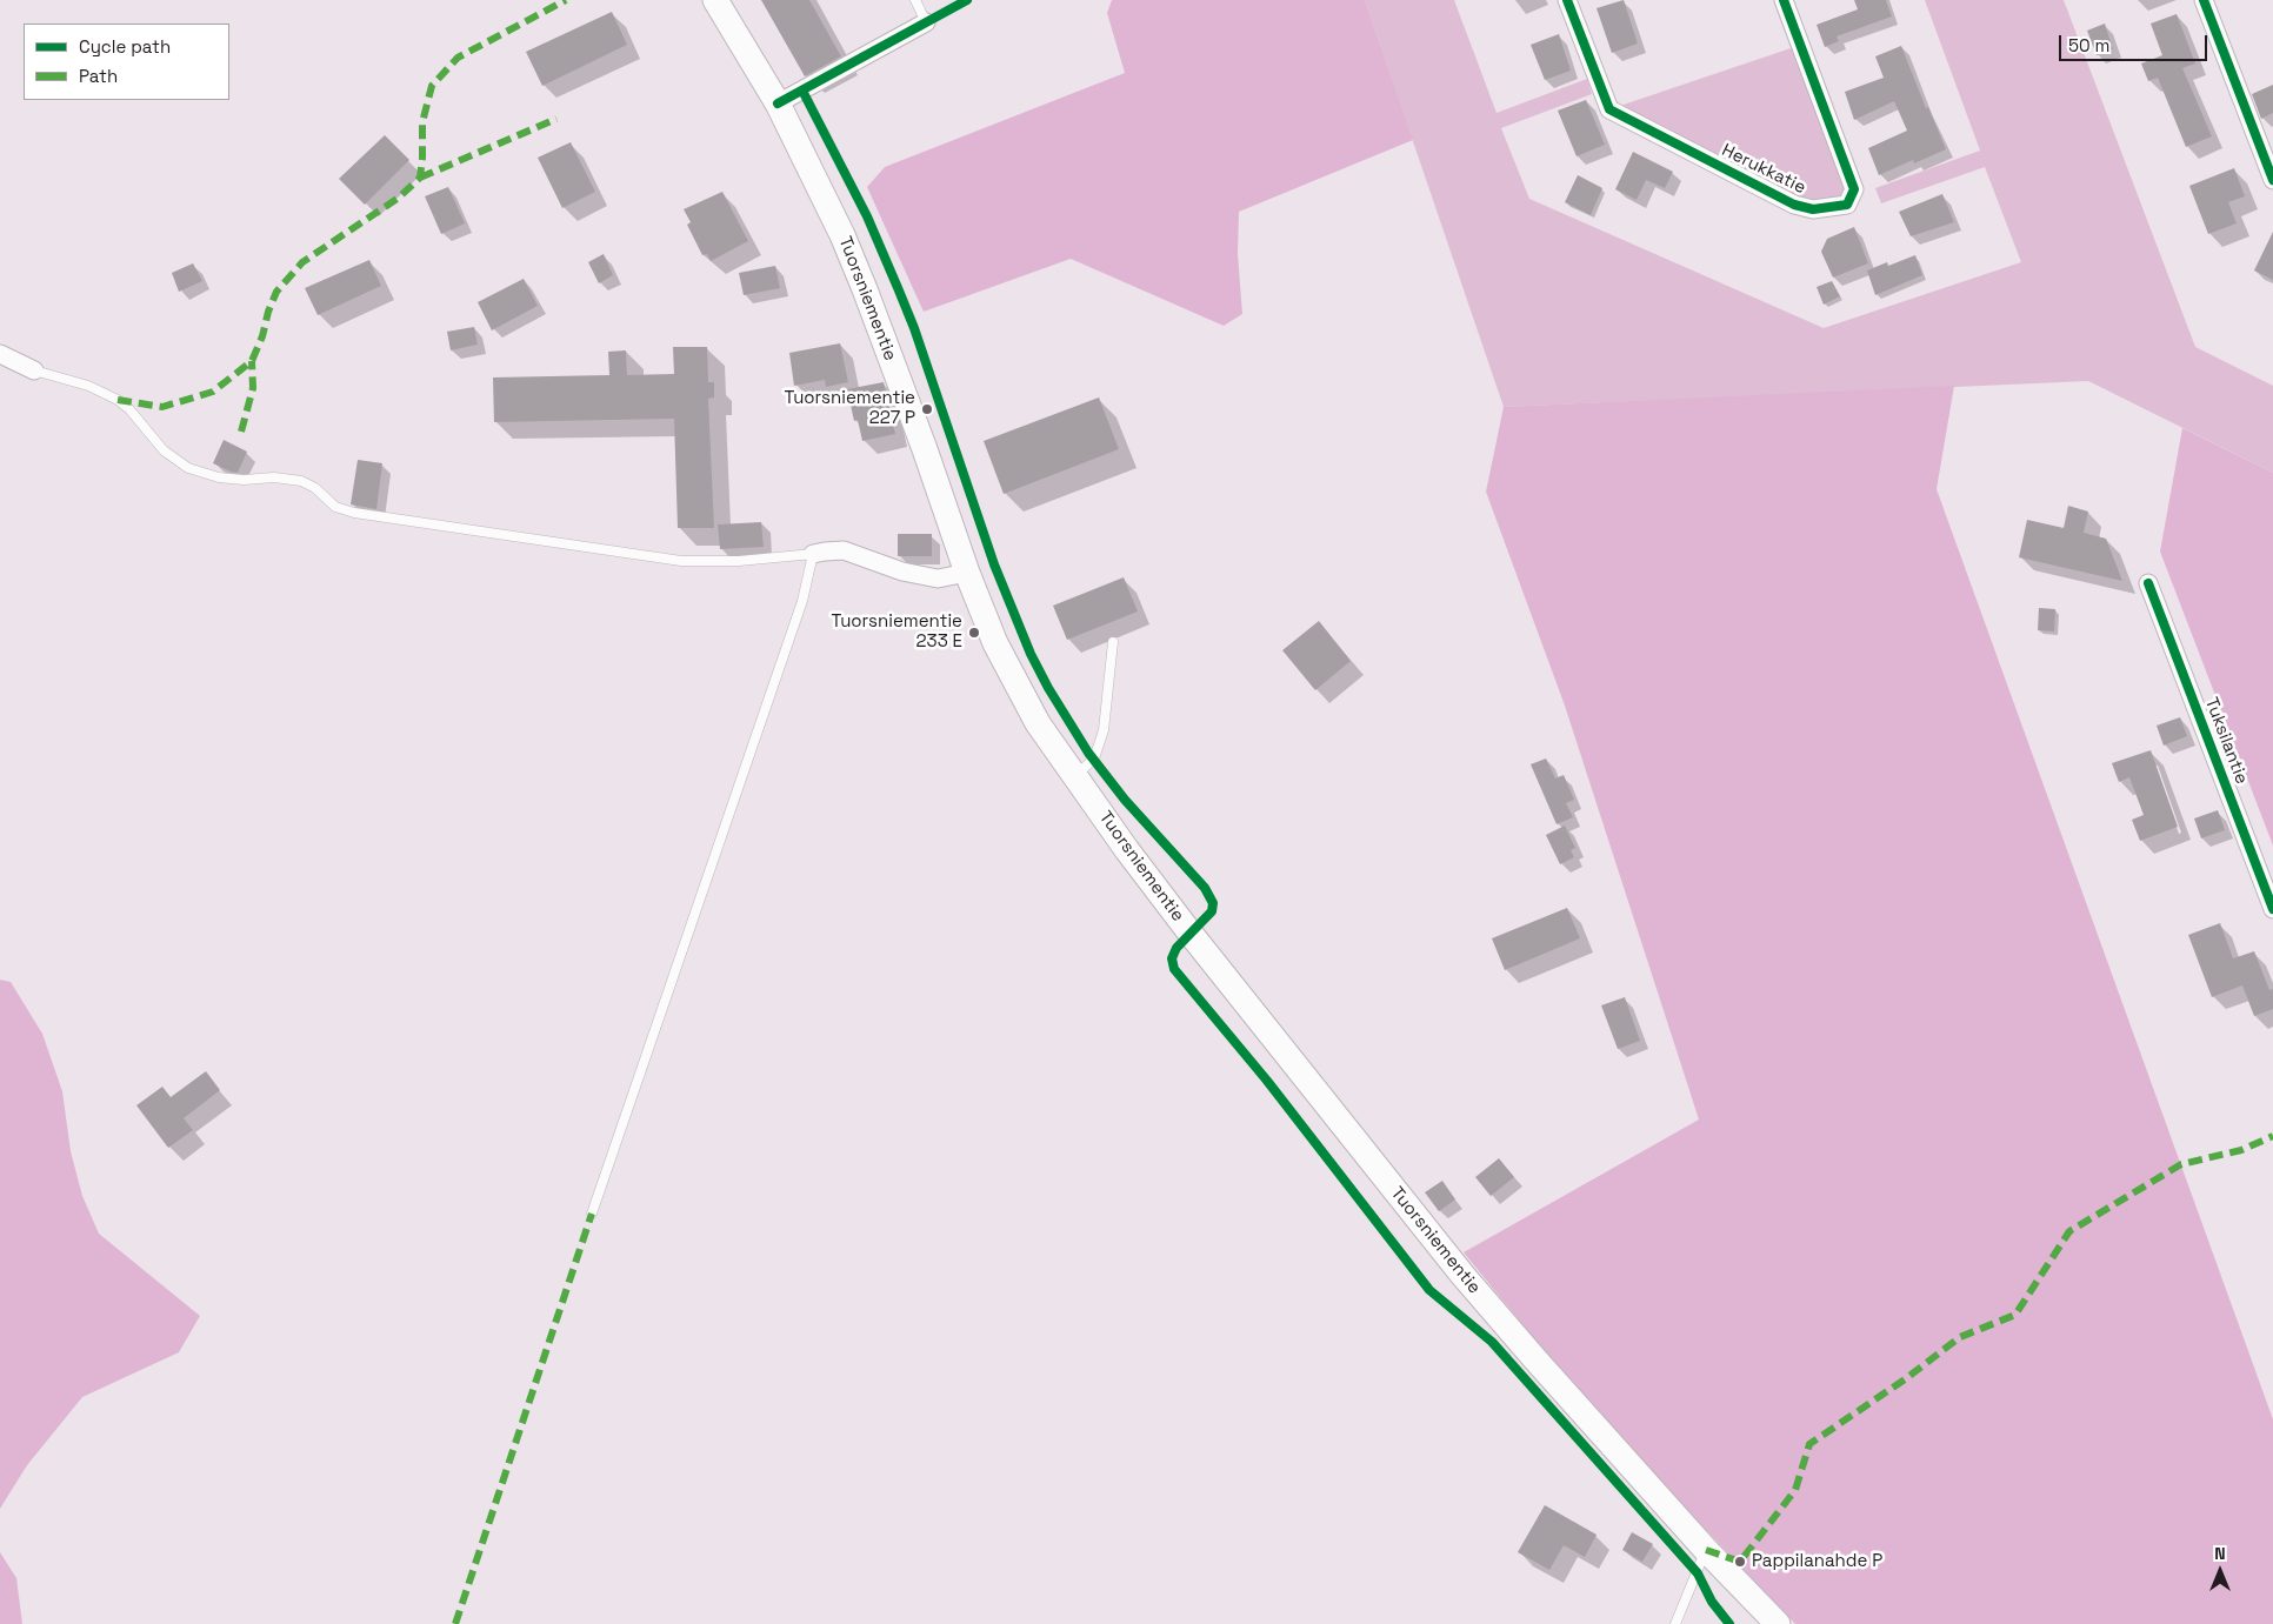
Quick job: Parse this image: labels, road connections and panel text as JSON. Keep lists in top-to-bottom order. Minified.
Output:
{"streets":{"main road":["Tuorsniementie"],"street":["Herukkatie","Tuksilantie"]},"places":["Tuorsniementie 227 P","Tuorsniementie 233 E","Pappilanahde P"],"legend":["Cycle path","Path"],"scale_bar":"50 m","north":"top"}
